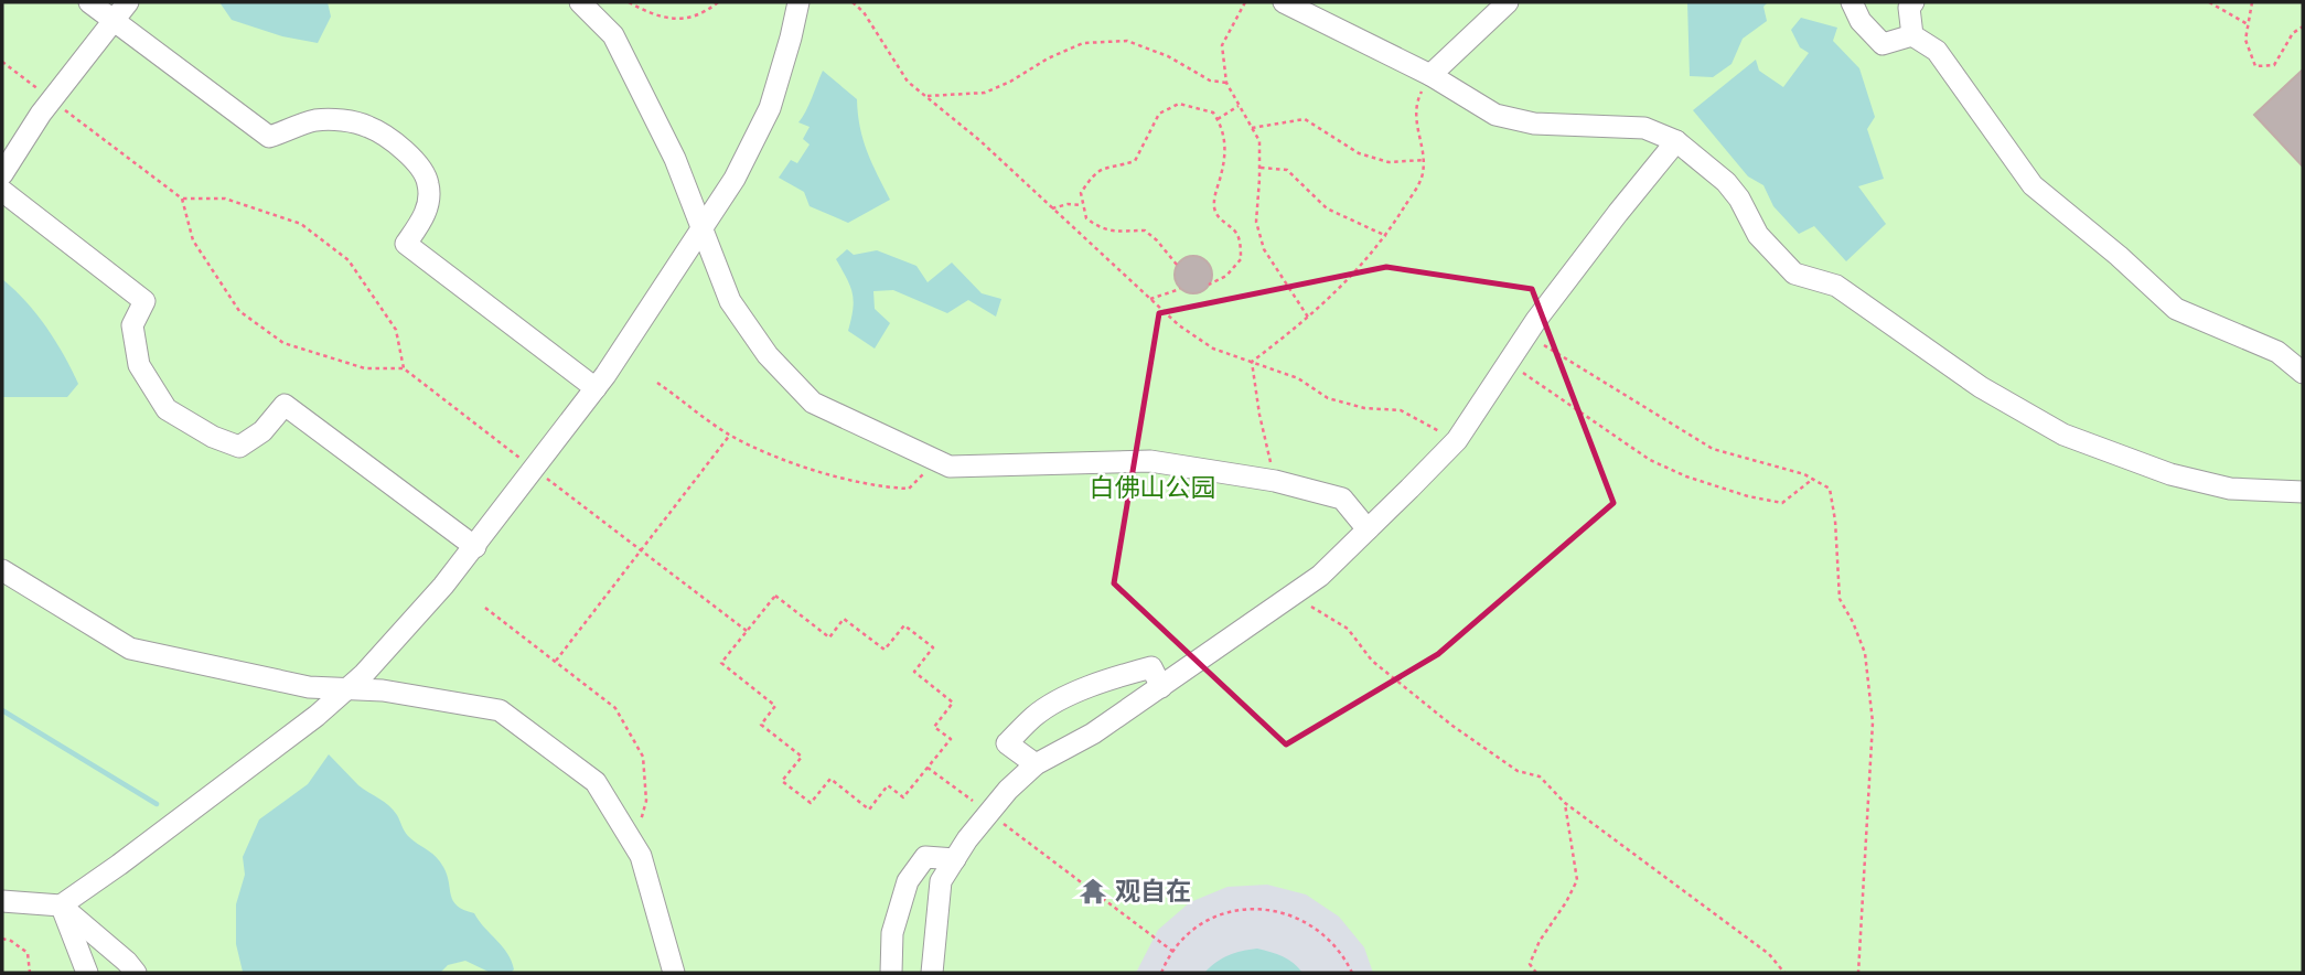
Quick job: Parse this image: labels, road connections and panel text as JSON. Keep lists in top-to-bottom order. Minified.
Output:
{"parks":["白佛山公园"],"places":{"temple":["观自在"]}}
